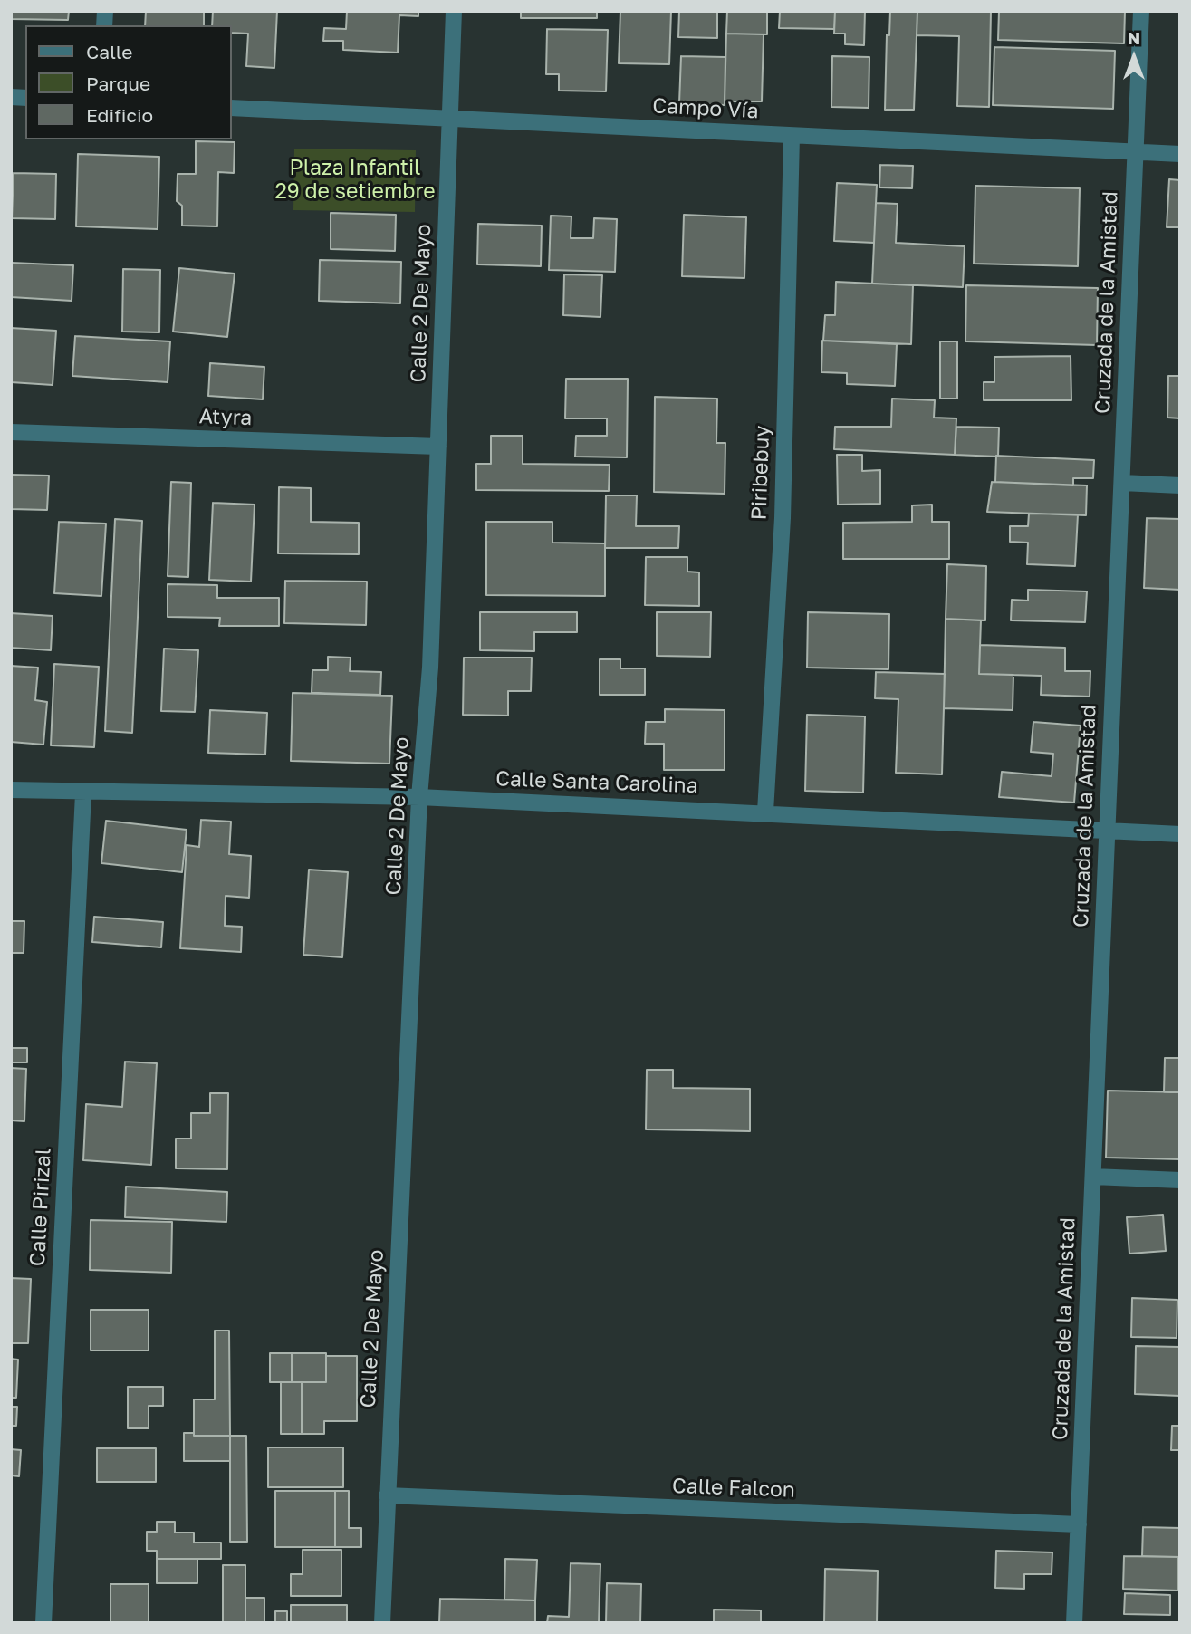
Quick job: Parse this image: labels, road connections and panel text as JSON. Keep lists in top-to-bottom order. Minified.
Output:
{"streets":{"street":["Campo Vía","Cruzada de la Amistad","Calle 2 De Mayo","Atyra","Piribebuy","Calle Santa Carolina","Calle Pirizal","Calle Falcon"]},"crossings":[["Campo Vía","Cruzada de la Amistad"],["Campo Vía","Calle 2 De Mayo"],["Campo Vía","Piribebuy"],["Cruzada de la Amistad","Calle Santa Carolina"],["Cruzada de la Amistad","Calle Falcon"],["Calle 2 De Mayo","Atyra"],["Calle 2 De Mayo","Calle Santa Carolina"],["Calle 2 De Mayo","Calle Falcon"],["Piribebuy","Calle Santa Carolina"],["Calle Santa Carolina","Calle Pirizal"]],"parks":["Plaza Infantil 29 de setiembre"],"legend":["Calle","Parque","Edificio"],"north":"top"}
